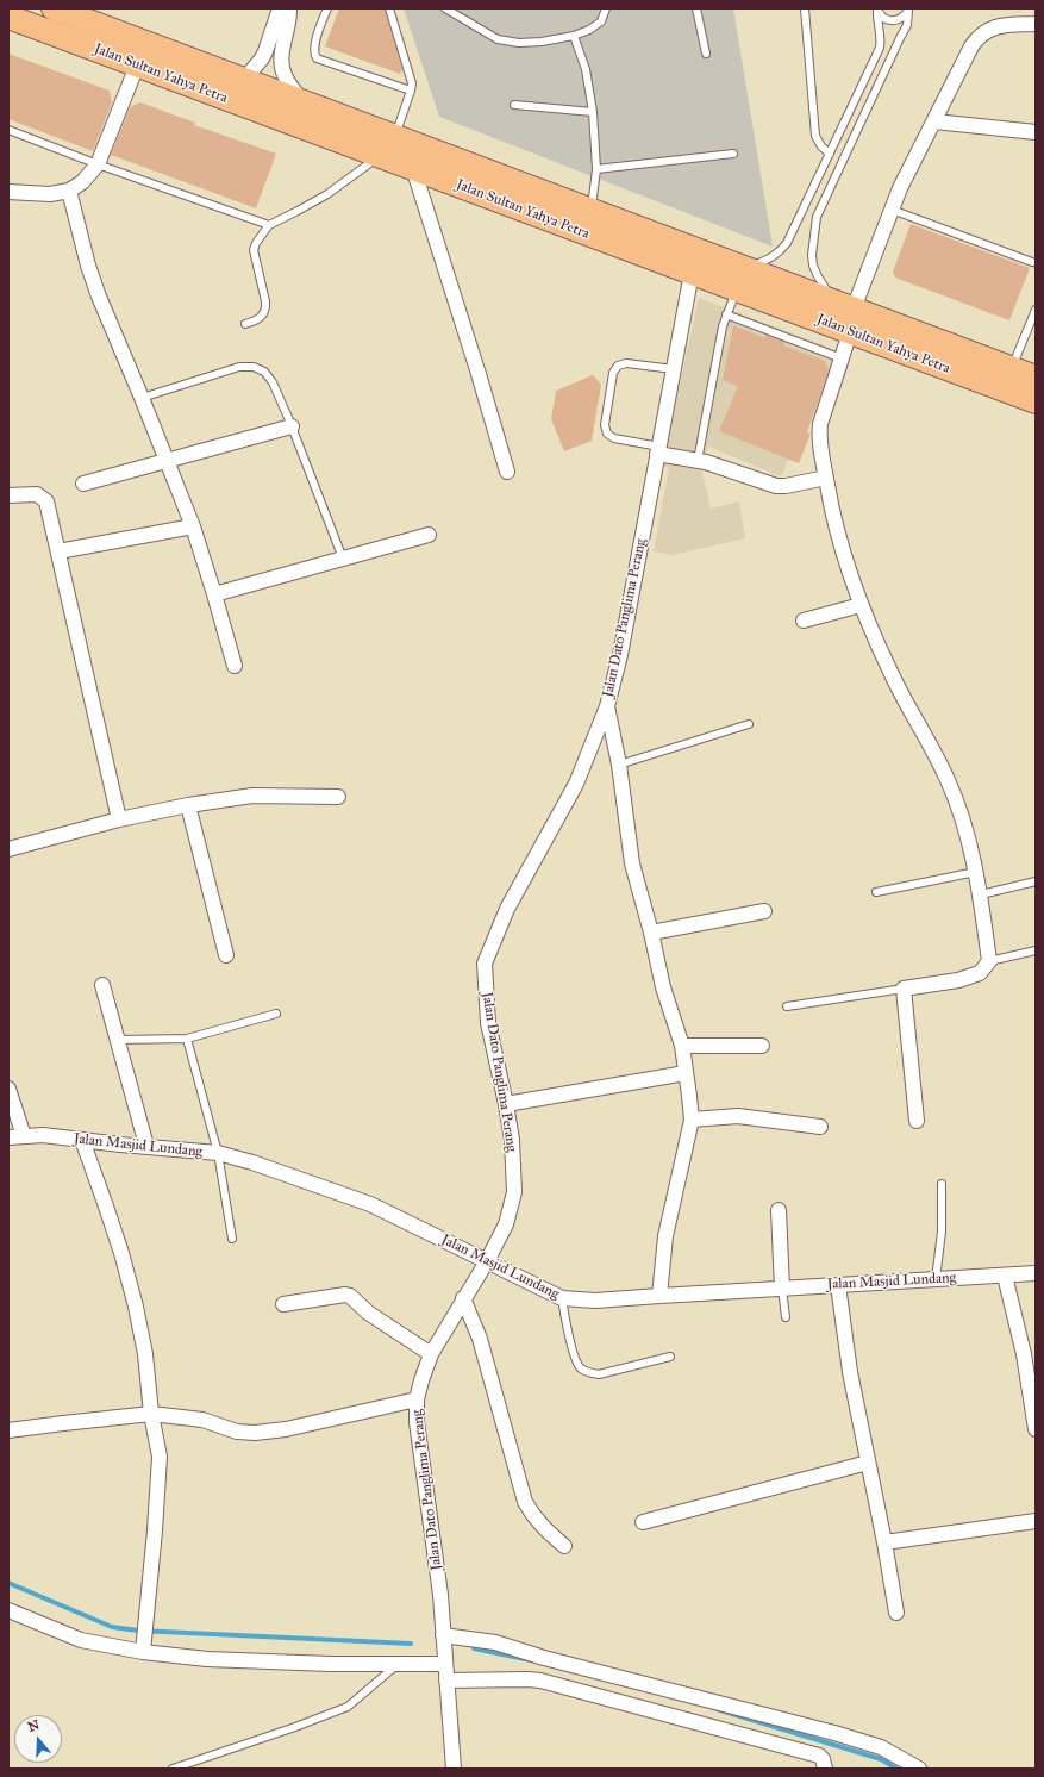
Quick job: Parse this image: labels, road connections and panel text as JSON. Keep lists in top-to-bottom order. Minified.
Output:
{"streets":{"highway":["Jalan Sultan Yahya Petra"],"street":["Jalan Dato Panglima Perang","Jalan Masjid Lundang"]},"crossings":[["Jalan Sultan Yahya Petra","Jalan Dato Panglima Perang"],["Jalan Dato Panglima Perang","Jalan Masjid Lundang"]],"north":"top"}
